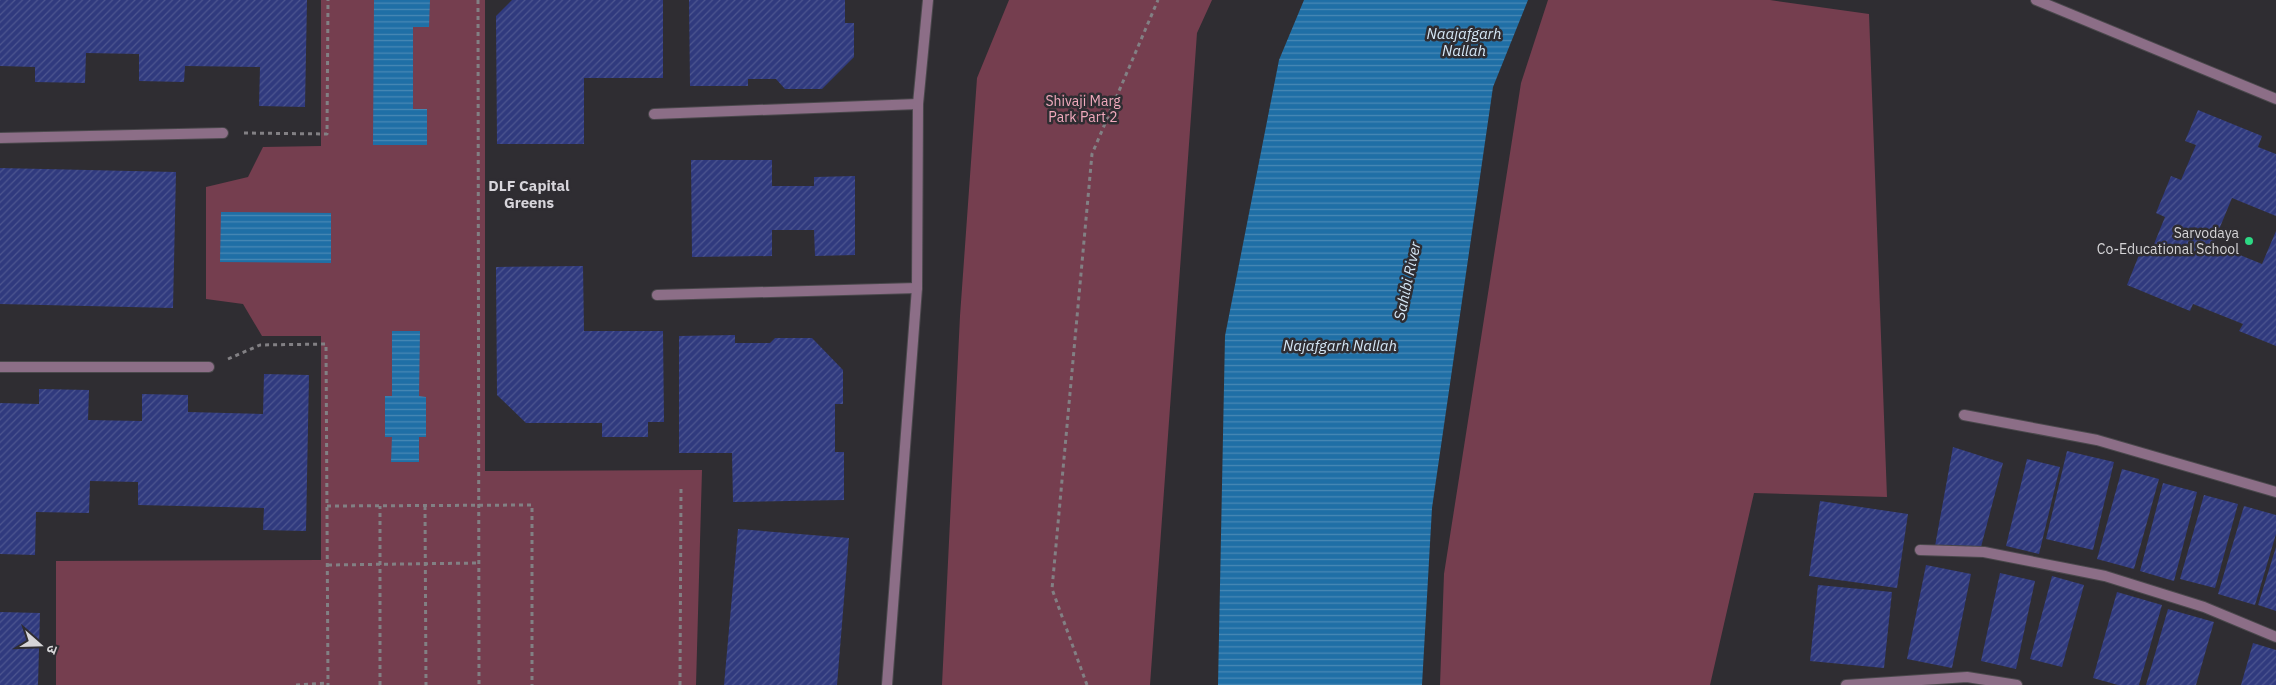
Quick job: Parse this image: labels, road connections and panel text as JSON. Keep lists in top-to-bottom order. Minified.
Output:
{"districts":["DLF Capital Greens"],"water":["Naajafgarh Nallah","Sahibi River","Najafgarh Nallah"],"parks":["Shivaji Marg Park Part 2"],"places":["Sarvodaya Co-Educational School"],"north":"right"}
